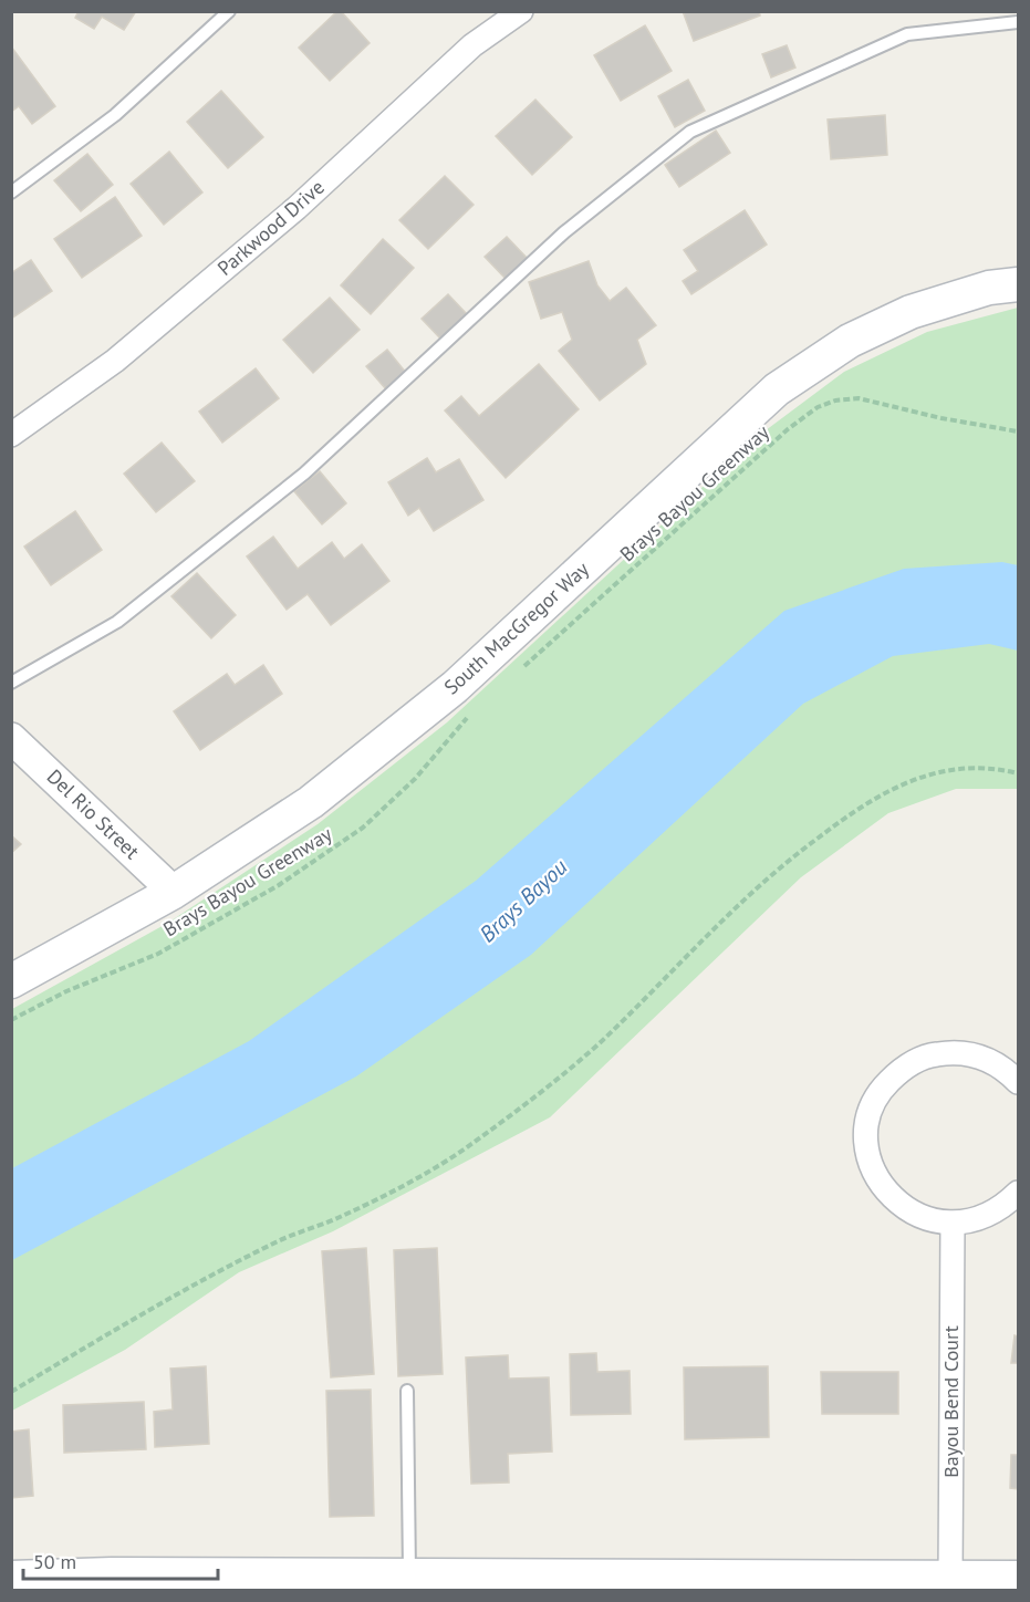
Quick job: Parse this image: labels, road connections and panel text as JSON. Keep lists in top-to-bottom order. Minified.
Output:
{"streets":{"main road":["South MacGregor Way"],"street":["Parkwood Drive","Del Rio Street","Bayou Bend Court"],"path":["Brays Bayou Greenway"]},"crossings":[["South MacGregor Way","Del Rio Street"]],"water":["Brays Bayou"],"scale_bar":"50 m"}
